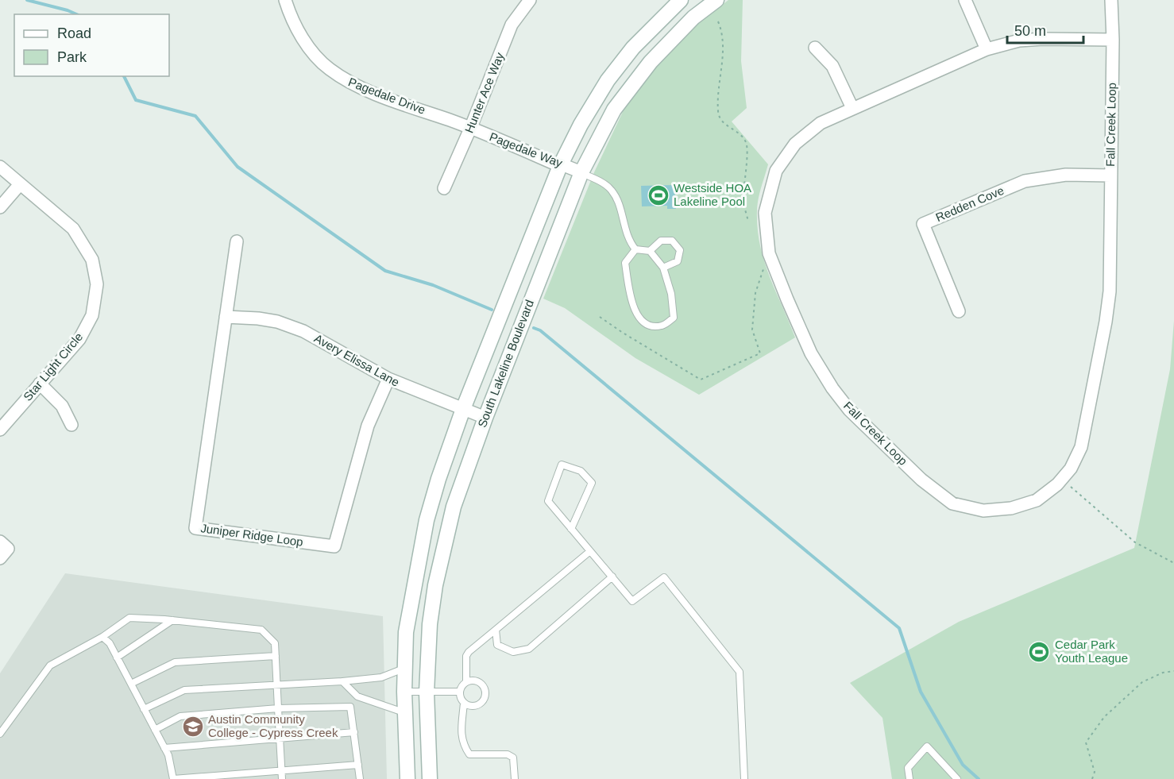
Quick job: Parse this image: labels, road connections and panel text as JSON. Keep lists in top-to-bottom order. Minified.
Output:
{"streets":{"main road":["South Lakeline Boulevard"],"street":["Hunter Ace Way","Pagedale Drive","Fall Creek Loop","Pagedale Way","Redden Cove","Avery Elissa Lane","Star Light Circle","Juniper Ridge Loop"]},"crossings":[["Hunter Ace Way","Pagedale Drive"],["Hunter Ace Way","Pagedale Way"],["Pagedale Drive","Pagedale Way"],["Fall Creek Loop","Redden Cove"],["Pagedale Way","South Lakeline Boulevard"],["Avery Elissa Lane","South Lakeline Boulevard"],["Avery Elissa Lane","Juniper Ridge Loop"]],"places":{"sports":["Westside HOA Lakeline Pool","Cedar Park Youth League"],"school or university":["Austin Community College - Cypress Creek"]},"legend":["Road","Park"],"scale_bar":"50 m"}
